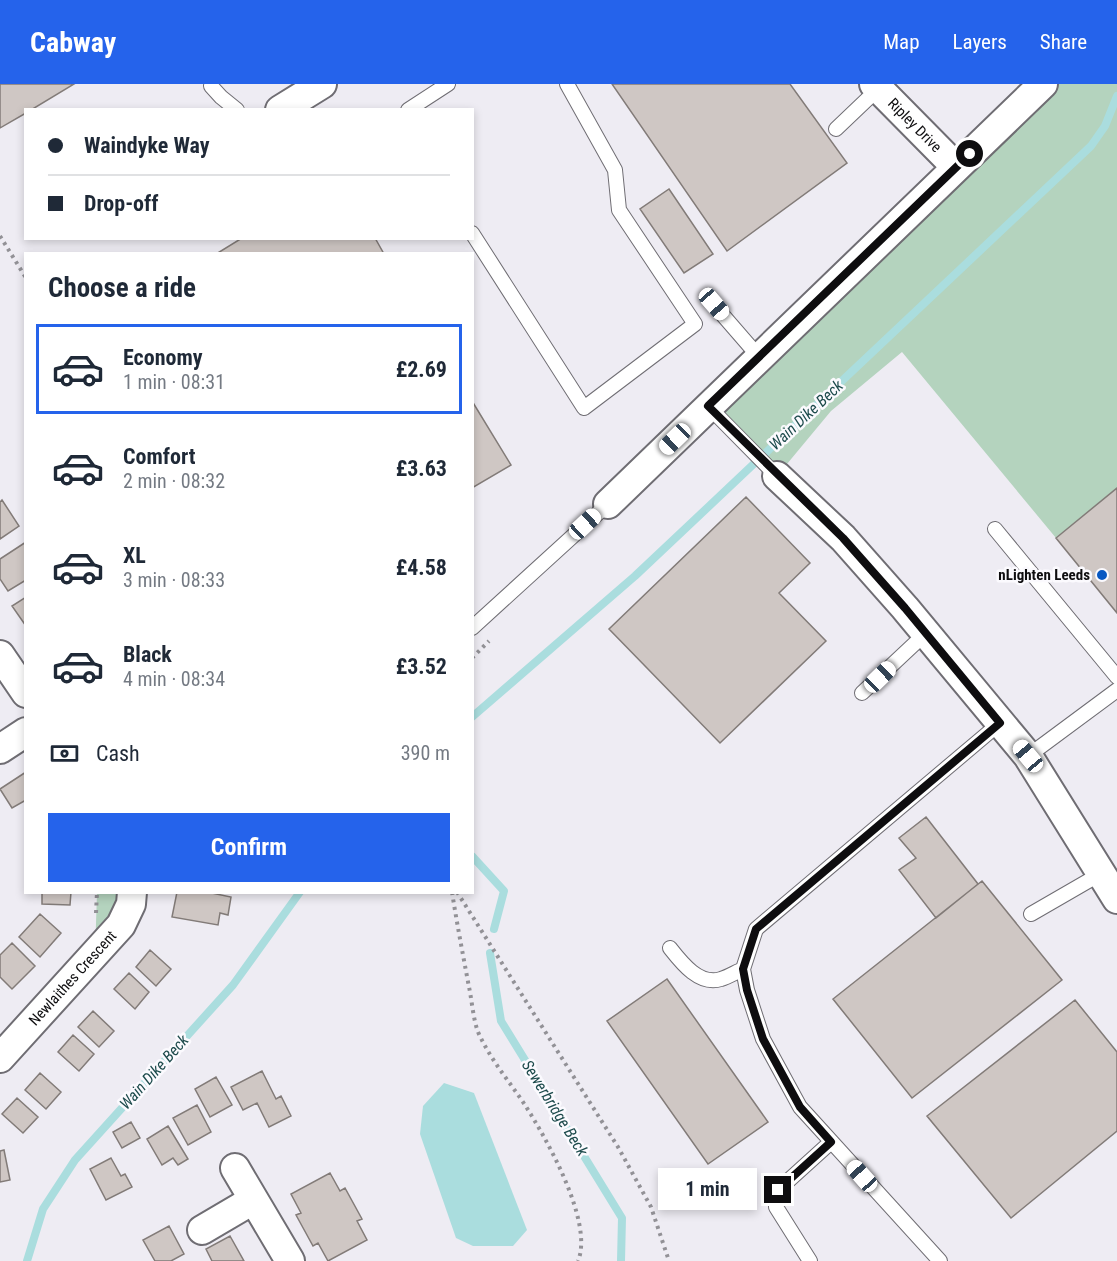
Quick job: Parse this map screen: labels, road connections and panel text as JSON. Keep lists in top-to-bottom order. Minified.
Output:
{"streets":{"street":["Ripley Drive","Newlaithes Crescent"]},"water":["Wain Dike Beck","Sewerbridge Beck"],"places":["nLighten Leeds"],"page":{"header":"Cabway","nav":["Map","Layers","Share"],"banner":["Waindyke Way","Drop-off"],"heading":"Choose a ride","list":[{"name":"Economy","note":"1 min · 08:31","value":"£2.69"},{"name":"Comfort","note":"2 min · 08:32","value":"£3.63"},{"name":"XL","note":"3 min · 08:33","value":"£4.58"},{"name":"Black","note":"4 min · 08:34","value":"£3.52"}],"pay":["Cash","390 m"],"buttons":"Confirm","bubble":"1 min"}}
